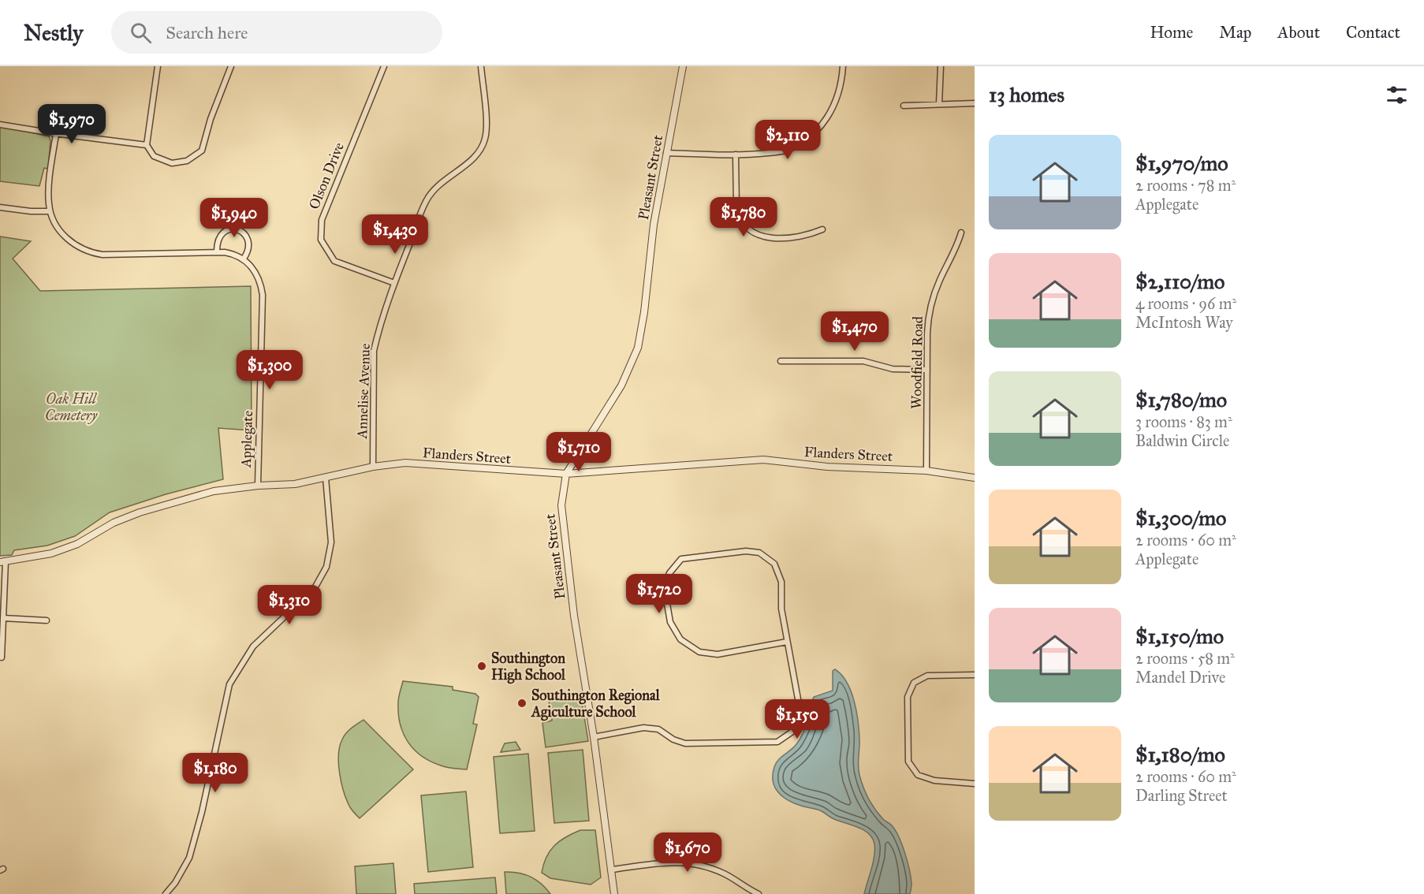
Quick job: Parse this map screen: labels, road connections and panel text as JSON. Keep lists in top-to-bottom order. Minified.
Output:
{"streets":{"street":["Olson Drive","Pleasant Street","Woodfield Road","Annelise Avenue","Applegate","Flanders Street"]},"crossings":[["Olson Drive","Annelise Avenue"],["Pleasant Street","Flanders Street"],["Woodfield Road","Flanders Street"],["Annelise Avenue","Flanders Street"],["Applegate","Flanders Street"]],"parks":["Oak Hill Cemetery"],"places":["Southington High School","Southington Regional Agiculture School"],"page":{"header":"Nestly","search":"Search here","nav":["Home","Map","About","Contact"],"heading":"13 homes","price":["$1,970","$2,110","$1,780","$1,940","$1,430","$1,470","$1,300","$1,710","$1,720","$1,310","$1,150","$1,180","$1,670"],"list":[{"name":"$1,970/mo","note":"2 rooms · 78 m² · Applegate"},{"name":"$2,110/mo","note":"4 rooms · 96 m² · McIntosh Way"},{"name":"$1,780/mo","note":"3 rooms · 83 m² · Baldwin Circle"},{"name":"$1,300/mo","note":"2 rooms · 60 m² · Applegate"},{"name":"$1,150/mo","note":"2 rooms · 58 m² · Mandel Drive"},{"name":"$1,180/mo","note":"2 rooms · 60 m² · Darling Street"}]}}
